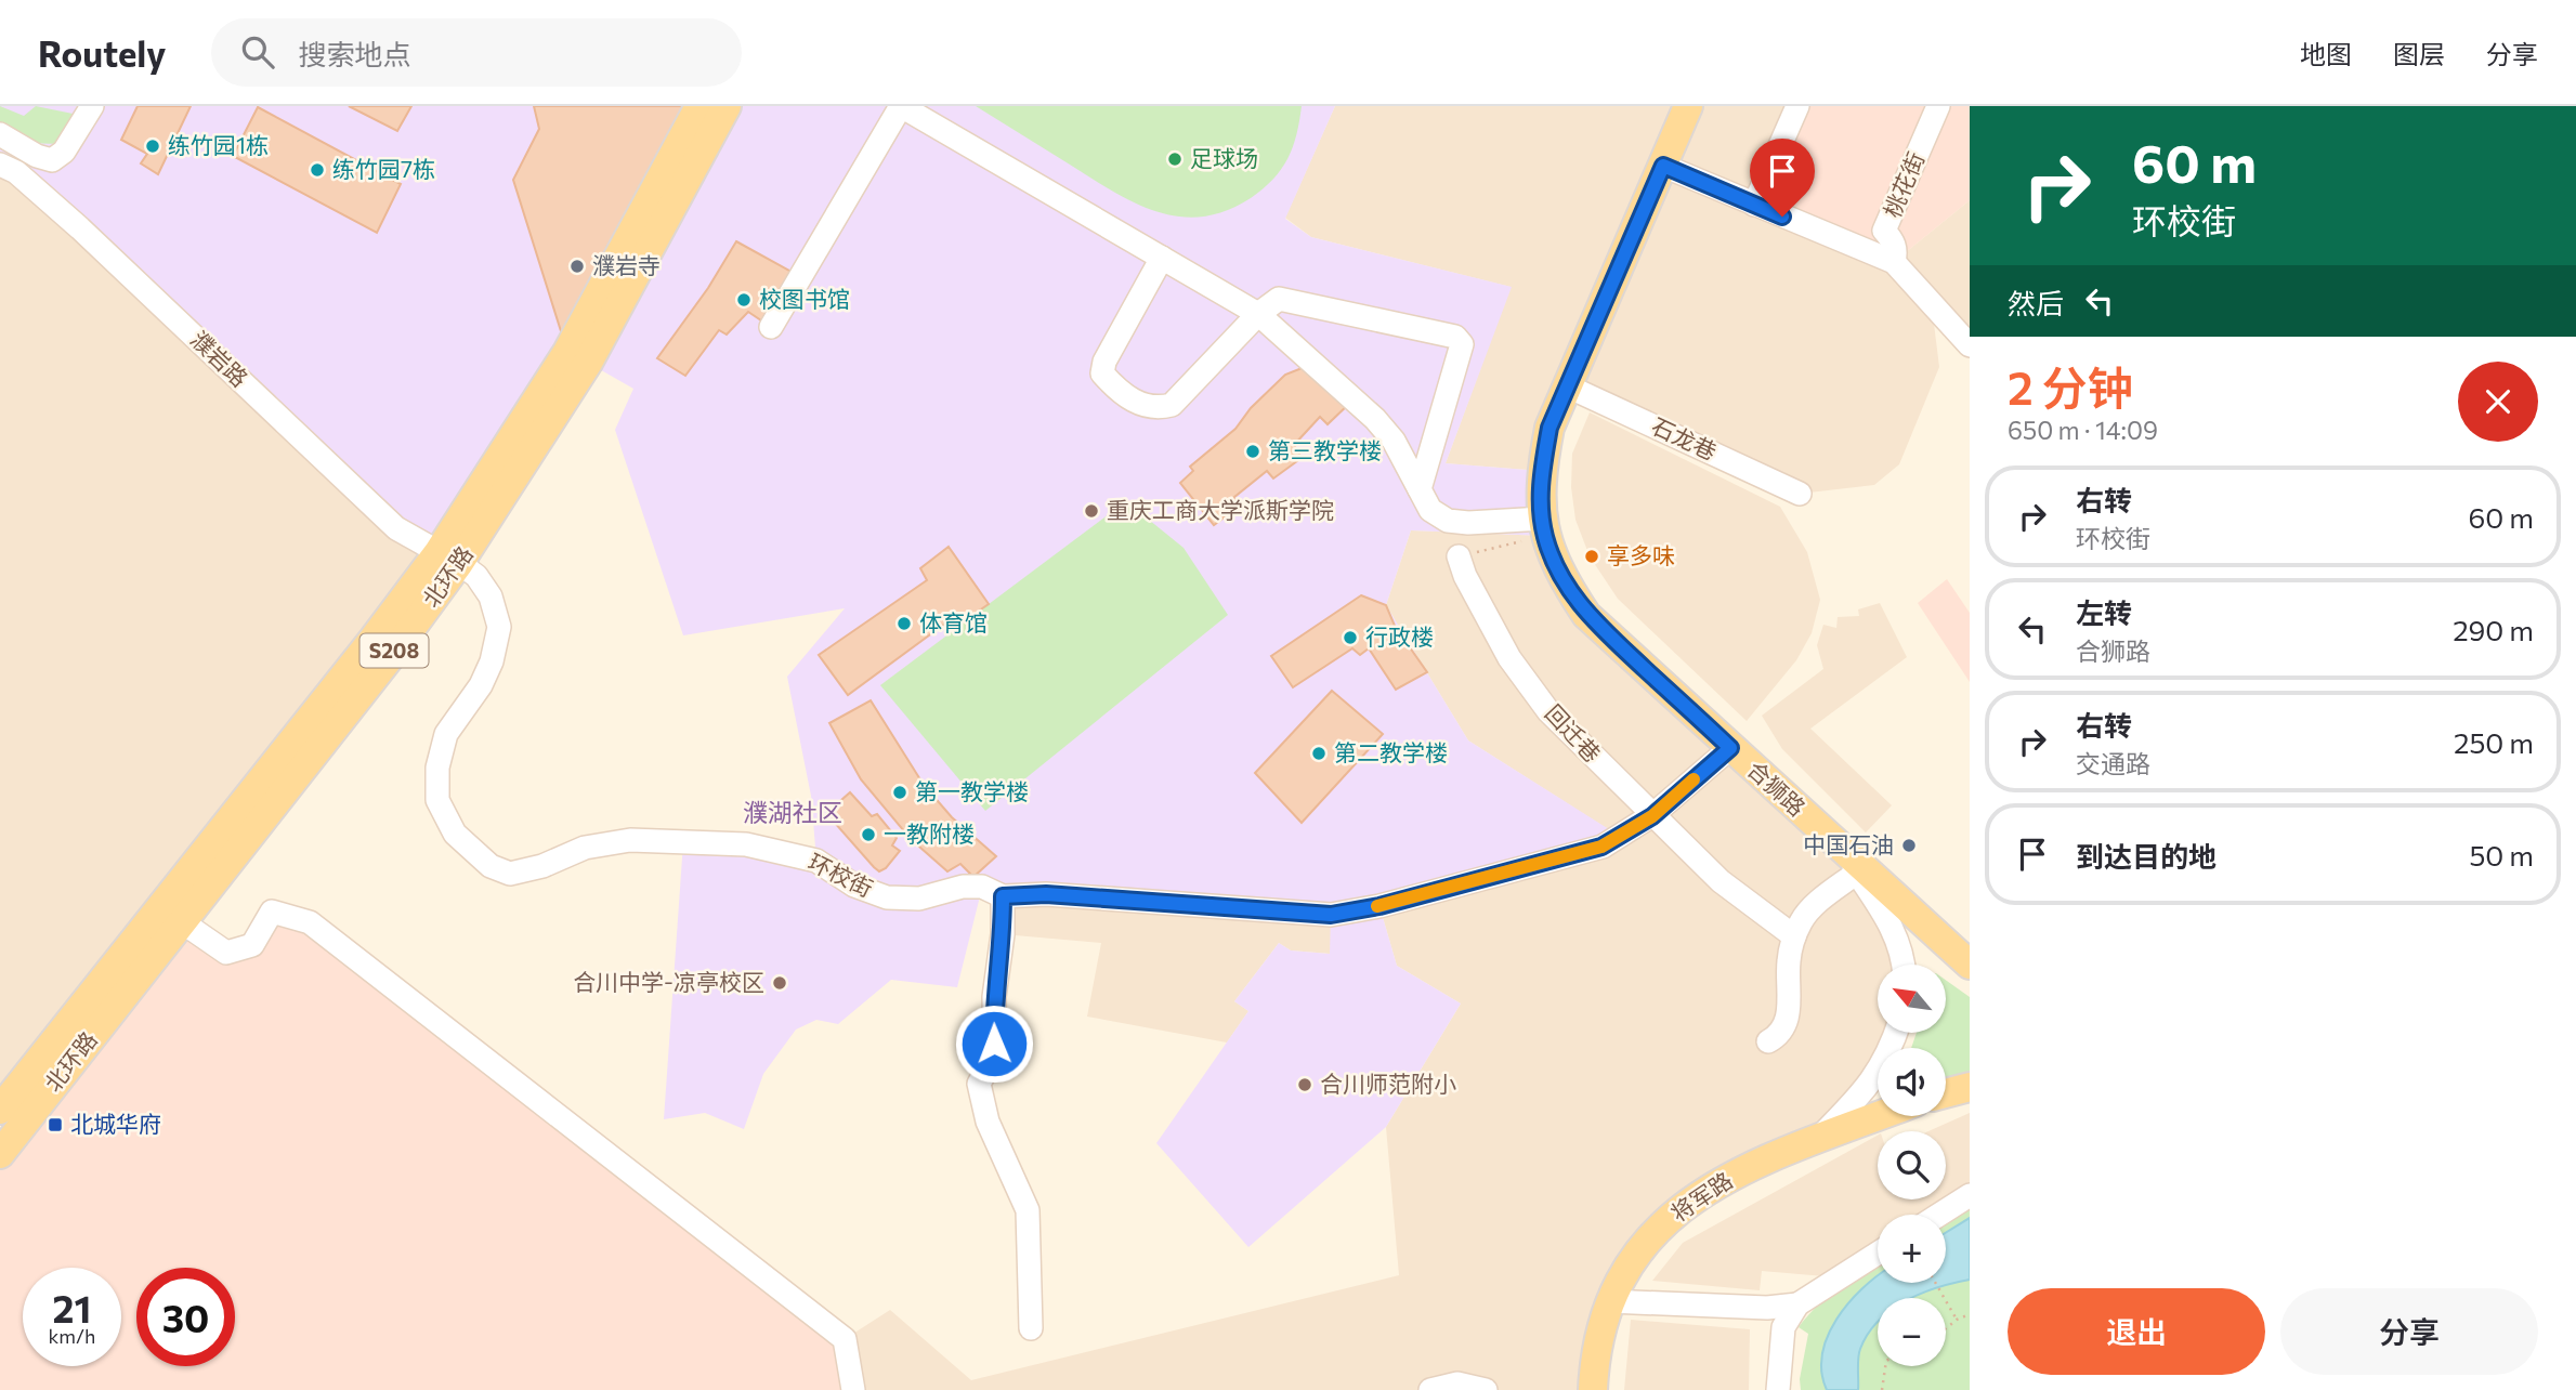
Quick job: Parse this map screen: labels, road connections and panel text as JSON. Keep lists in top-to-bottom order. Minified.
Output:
{"streets":{"main road":["北环路","S208","合狮路","将军路"],"street":["桃花街","濮岩路","石龙巷","回迁巷","环校街"]},"crossings":[["濮岩路","北环路"],["濮岩路","环校街"],["石龙巷","合狮路"],["北环路","环校街"],["回迁巷","环校街"],["合狮路","环校街"]],"districts":["濮湖社区"],"places":{"other":["练竹园1栋","足球场","练竹园7栋","濮岩寺","校图书馆","第三教学楼","重庆工商大学派斯学院","享多味","体育馆","行政楼","第二教学楼","第一教学楼","一教附楼","中国石油","合川中学-凉亭校区","合川师范附小"],"transit":["北城华府"]},"north":"top left","page":{"header":"Routely","search":"搜索地点","nav":["地图","图层","分享"],"turn":["60 m","环校街"],"then":"然后","heading":["2 分钟","650 m · 14:09"],"list":[{"name":"右转","note":"环校街","value":"60 m"},{"name":"左转","note":"合狮路","value":"290 m"},{"name":"右转","note":"交通路","value":"250 m"},{"name":"到达目的地","value":"50 m"}],"map_buttons":["+","−"],"speed":"21 km/h","limit":"30","buttons":["退出","分享"]}}
